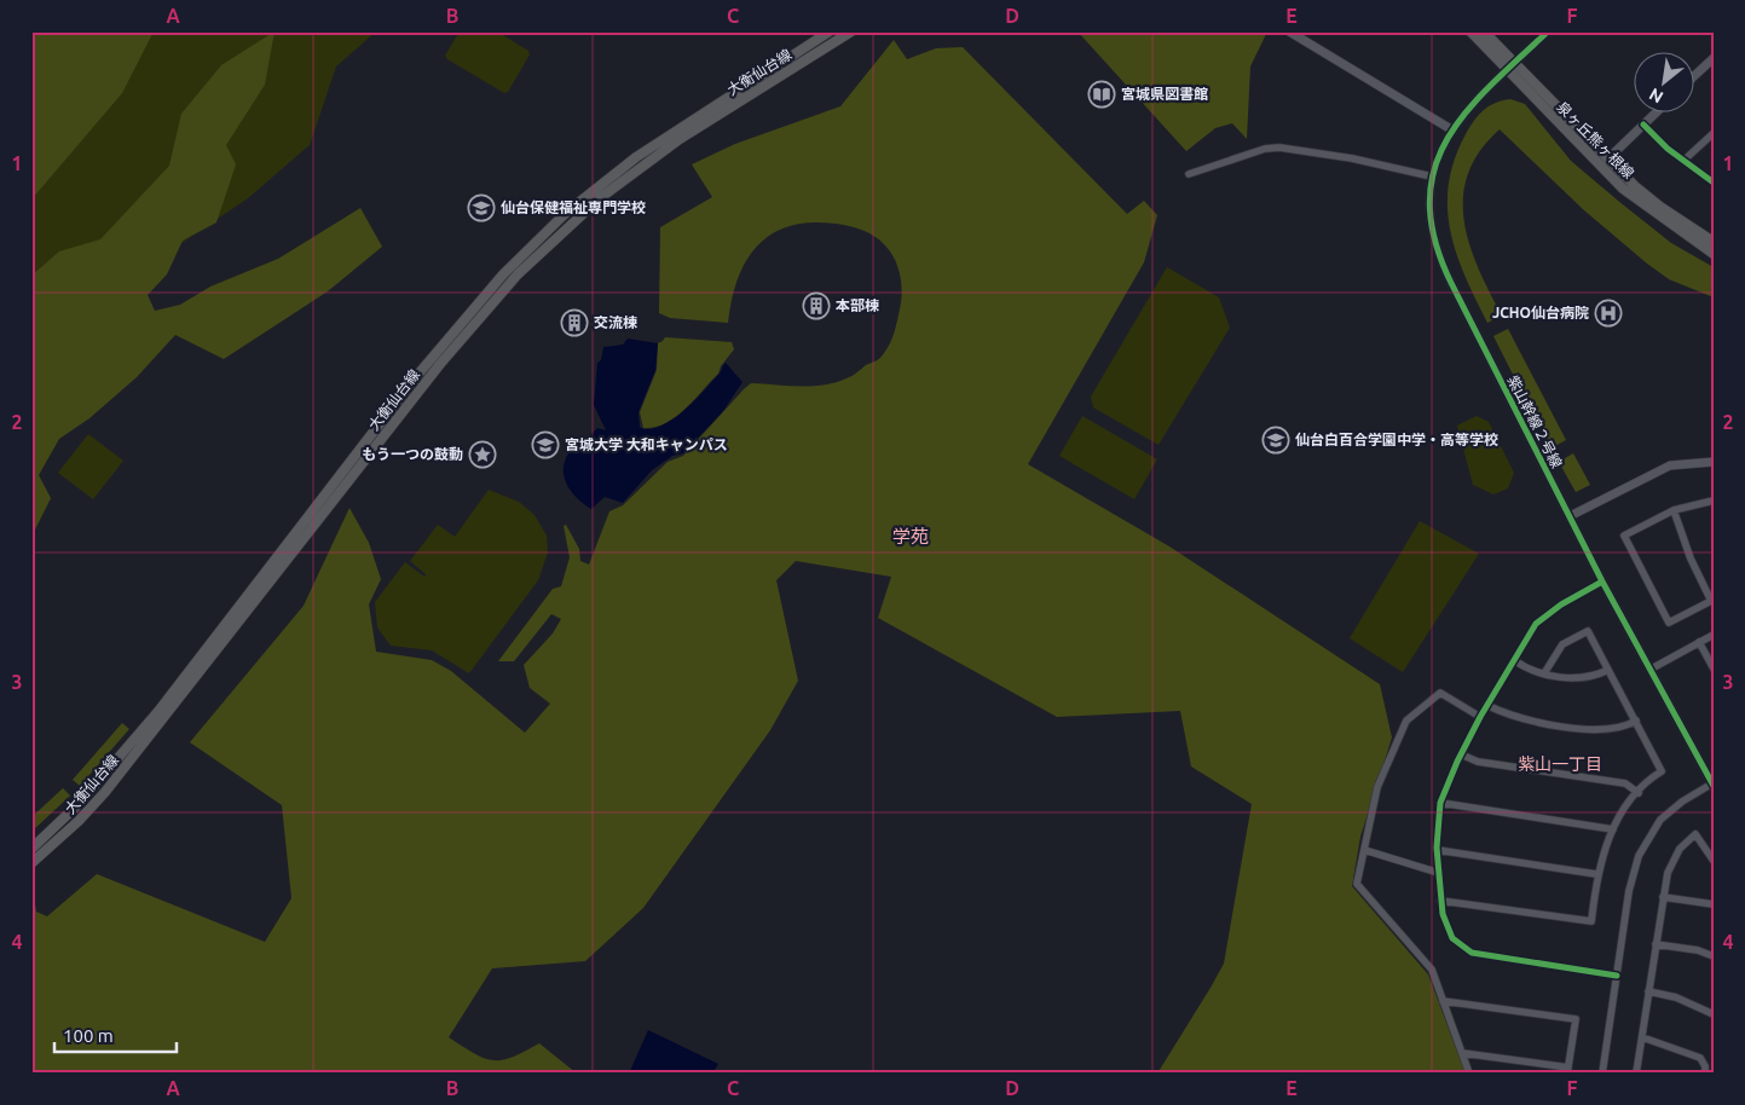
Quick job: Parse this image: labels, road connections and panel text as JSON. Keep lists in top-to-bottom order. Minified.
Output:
{"streets":{"main road":["大衡仙台線","泉ヶ丘熊ヶ根線"],"street":["紫山幹線２号線"]},"crossings":[["泉ヶ丘熊ヶ根線","紫山幹線２号線"]],"districts":["学苑","紫山一丁目"],"places":{"library":["宮城県図書館"],"school or university":["仙台保健福祉専門学校","仙台白百合学園中学・高等学校","宮城大学 大和キャンパス"],"building":["本部棟","交流棟"],"hospital":["JCHO仙台病院"],"place":["もう一つの鼓動"]},"scale_bar":"100 m","north":"bottom left","grid":{"columns":["A","B","C","D","E","F"],"rows":["1","2","3","4"]}}
